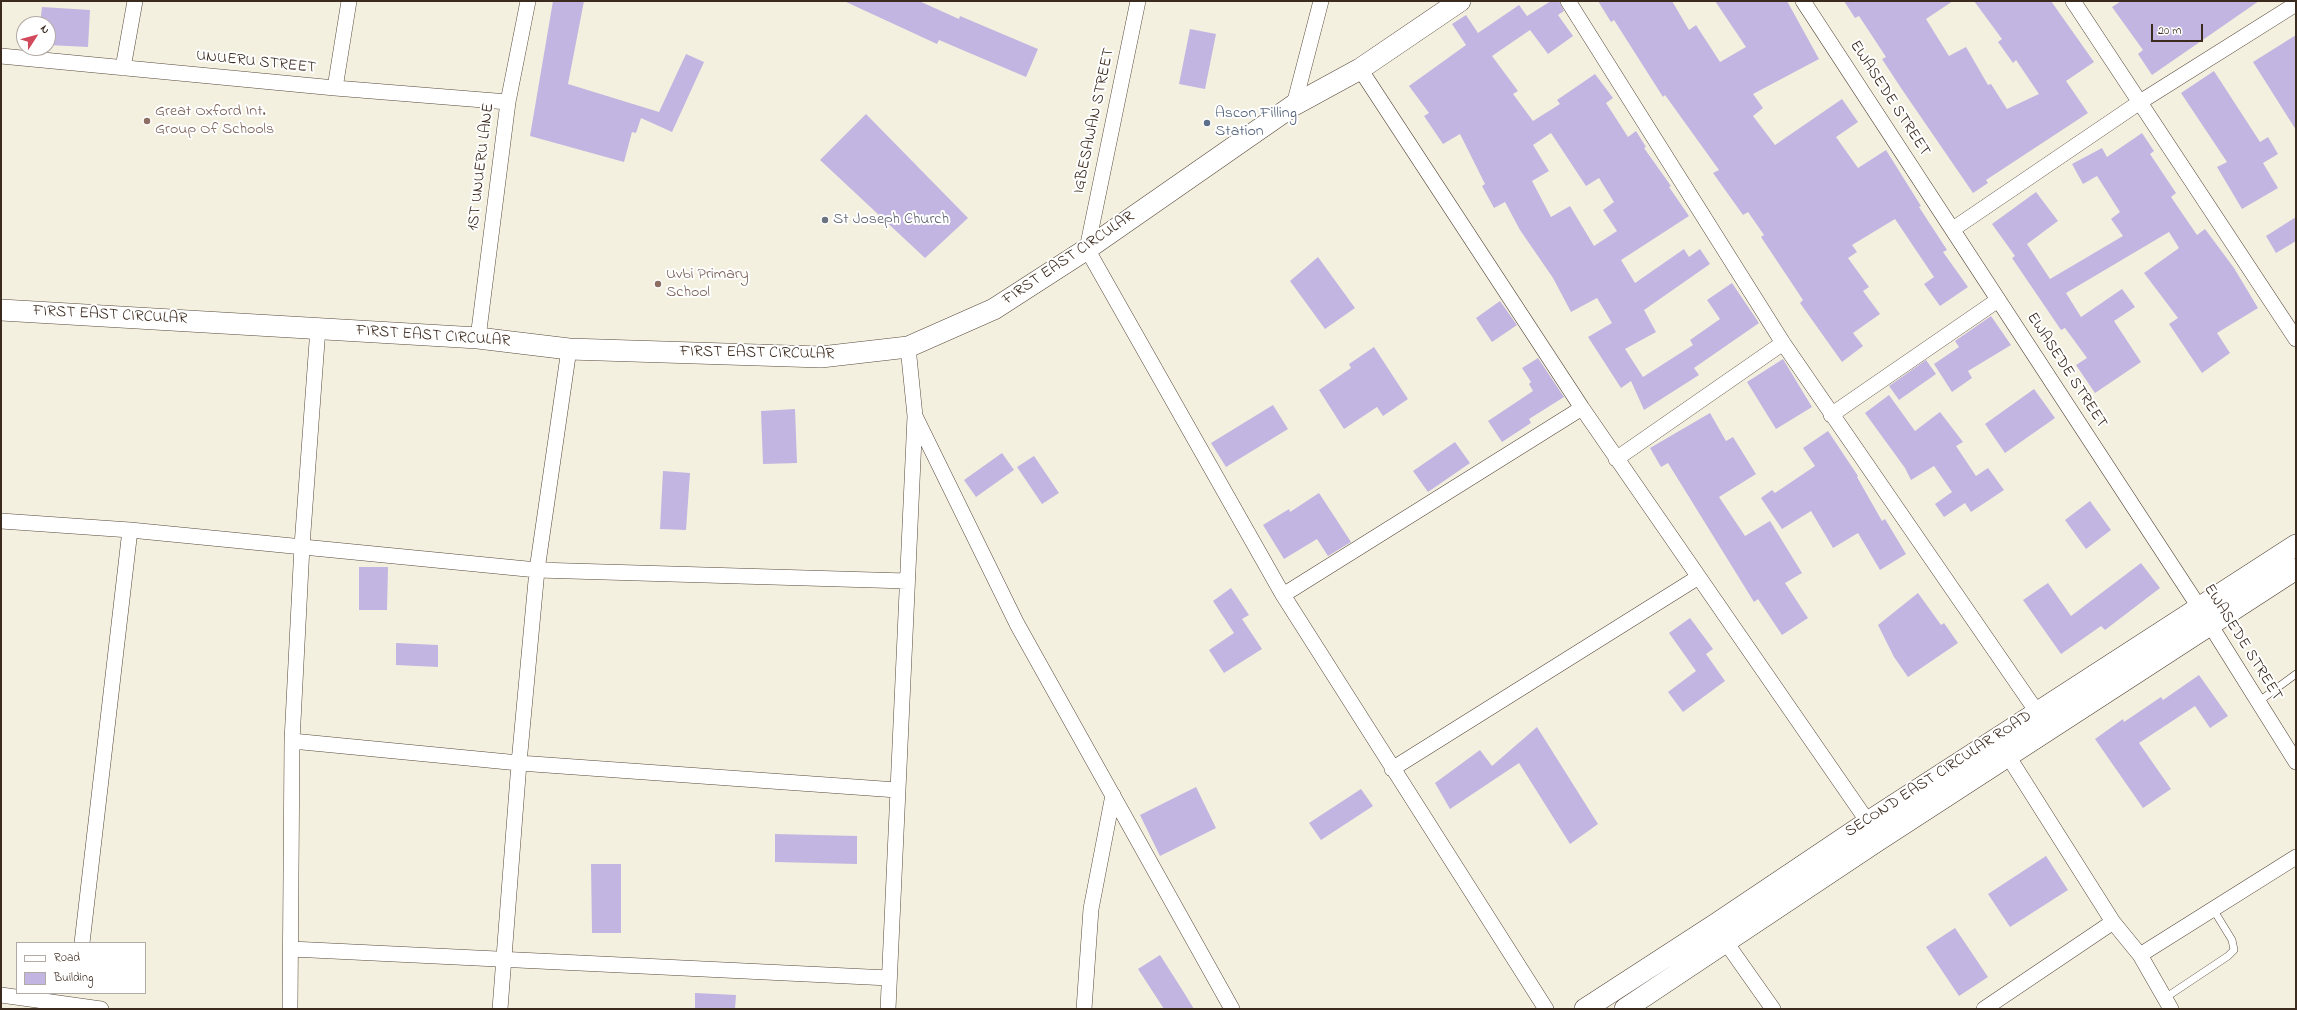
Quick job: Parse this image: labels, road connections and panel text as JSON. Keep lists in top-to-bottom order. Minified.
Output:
{"streets":{"main road":["FIRST EAST CIRCULAR","SECOND EAST CIRCULAR ROAD"],"street":["UNUERU STREET","EWASEDE STREET","IGBESAWAN STREET","1ST UNUERU LANE"]},"crossings":[["UNUERU STREET","1ST UNUERU LANE"],["EWASEDE STREET","SECOND EAST CIRCULAR ROAD"],["IGBESAWAN STREET","FIRST EAST CIRCULAR"],["1ST UNUERU LANE","FIRST EAST CIRCULAR"]],"places":["Great Oxford Int. Group Of Schools","Ascon Filling Station","St Joseph Church","Uvbi Primary School"],"legend":["Road","Building"],"scale_bar":"20 m","north":"top right"}
